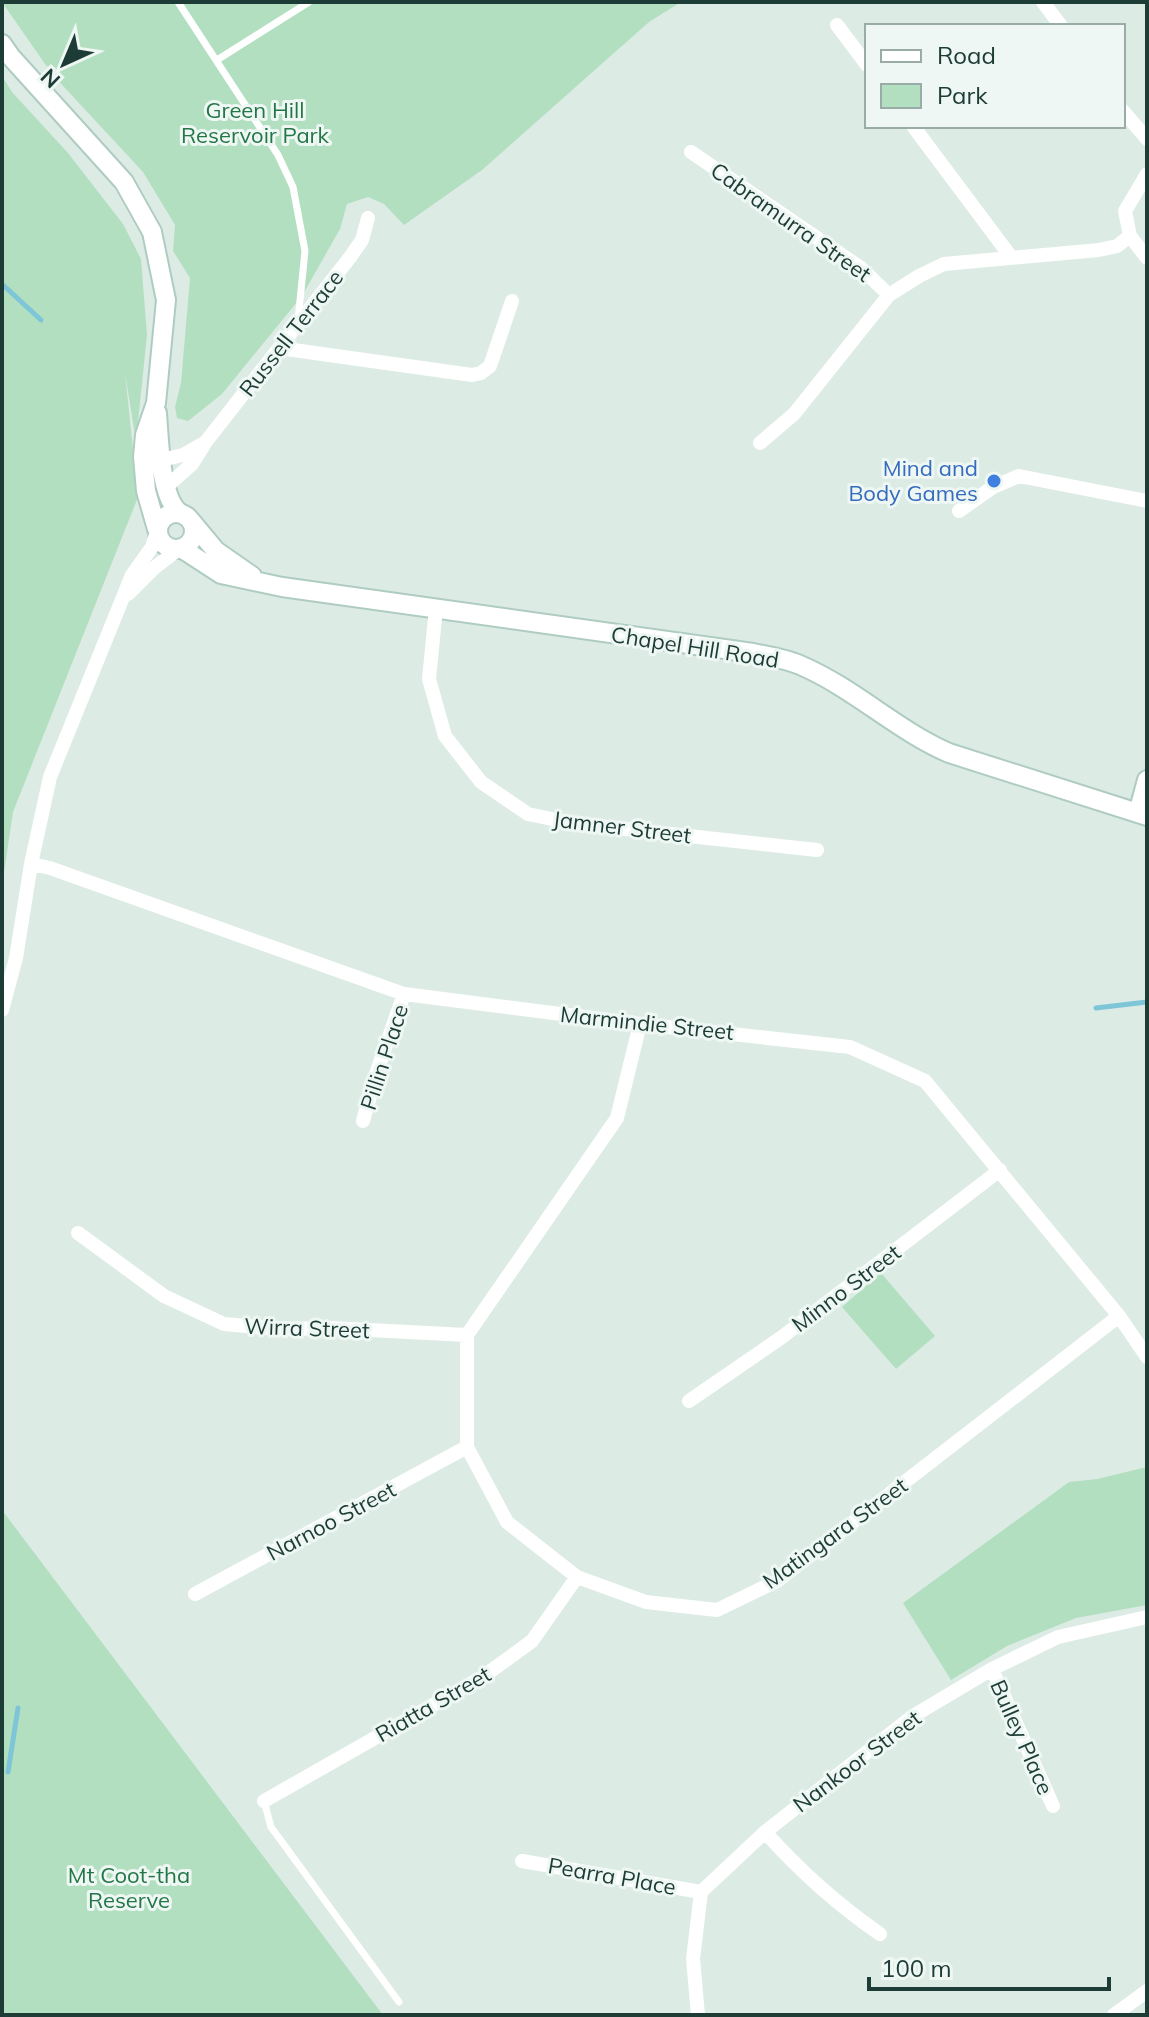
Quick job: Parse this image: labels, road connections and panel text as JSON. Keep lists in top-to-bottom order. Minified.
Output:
{"streets":{"main road":["Chapel Hill Road"],"street":["Cabramurra Street","Russell Terrace","Jamner Street","Marmindie Street","Pillin Place","Minno Street","Wirra Street","Narnoo Street","Matingara Street","Riatta Street","Bulley Place","Nankoor Street","Pearra Place"]},"crossings":[["Chapel Hill Road","Jamner Street"],["Marmindie Street","Pillin Place"],["Marmindie Street","Minno Street"],["Marmindie Street","Matingara Street"],["Wirra Street","Matingara Street"],["Narnoo Street","Matingara Street"],["Matingara Street","Riatta Street"],["Bulley Place","Nankoor Street"],["Nankoor Street","Pearra Place"]],"parks":["Green Hill Reservoir Park","Mt Coot-tha Reserve"],"places":["Mind and Body Games"],"legend":["Road","Park"],"scale_bar":"100 m","north":"bottom left"}
